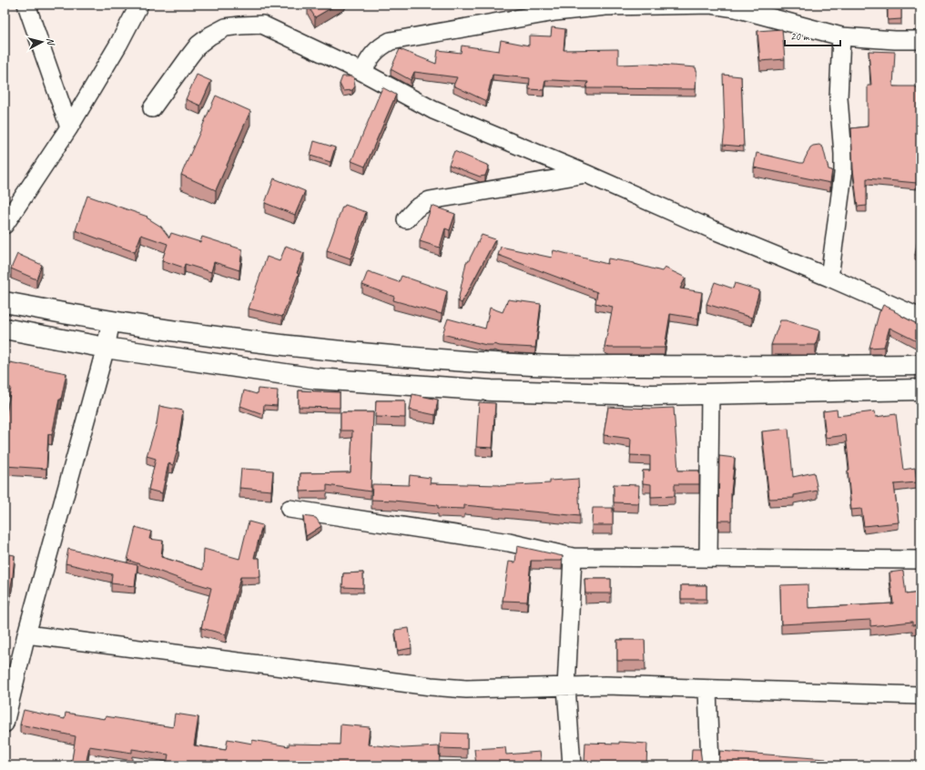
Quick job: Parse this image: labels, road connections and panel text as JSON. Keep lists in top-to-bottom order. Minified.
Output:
{"scale_bar":"20 m","north":"right"}
